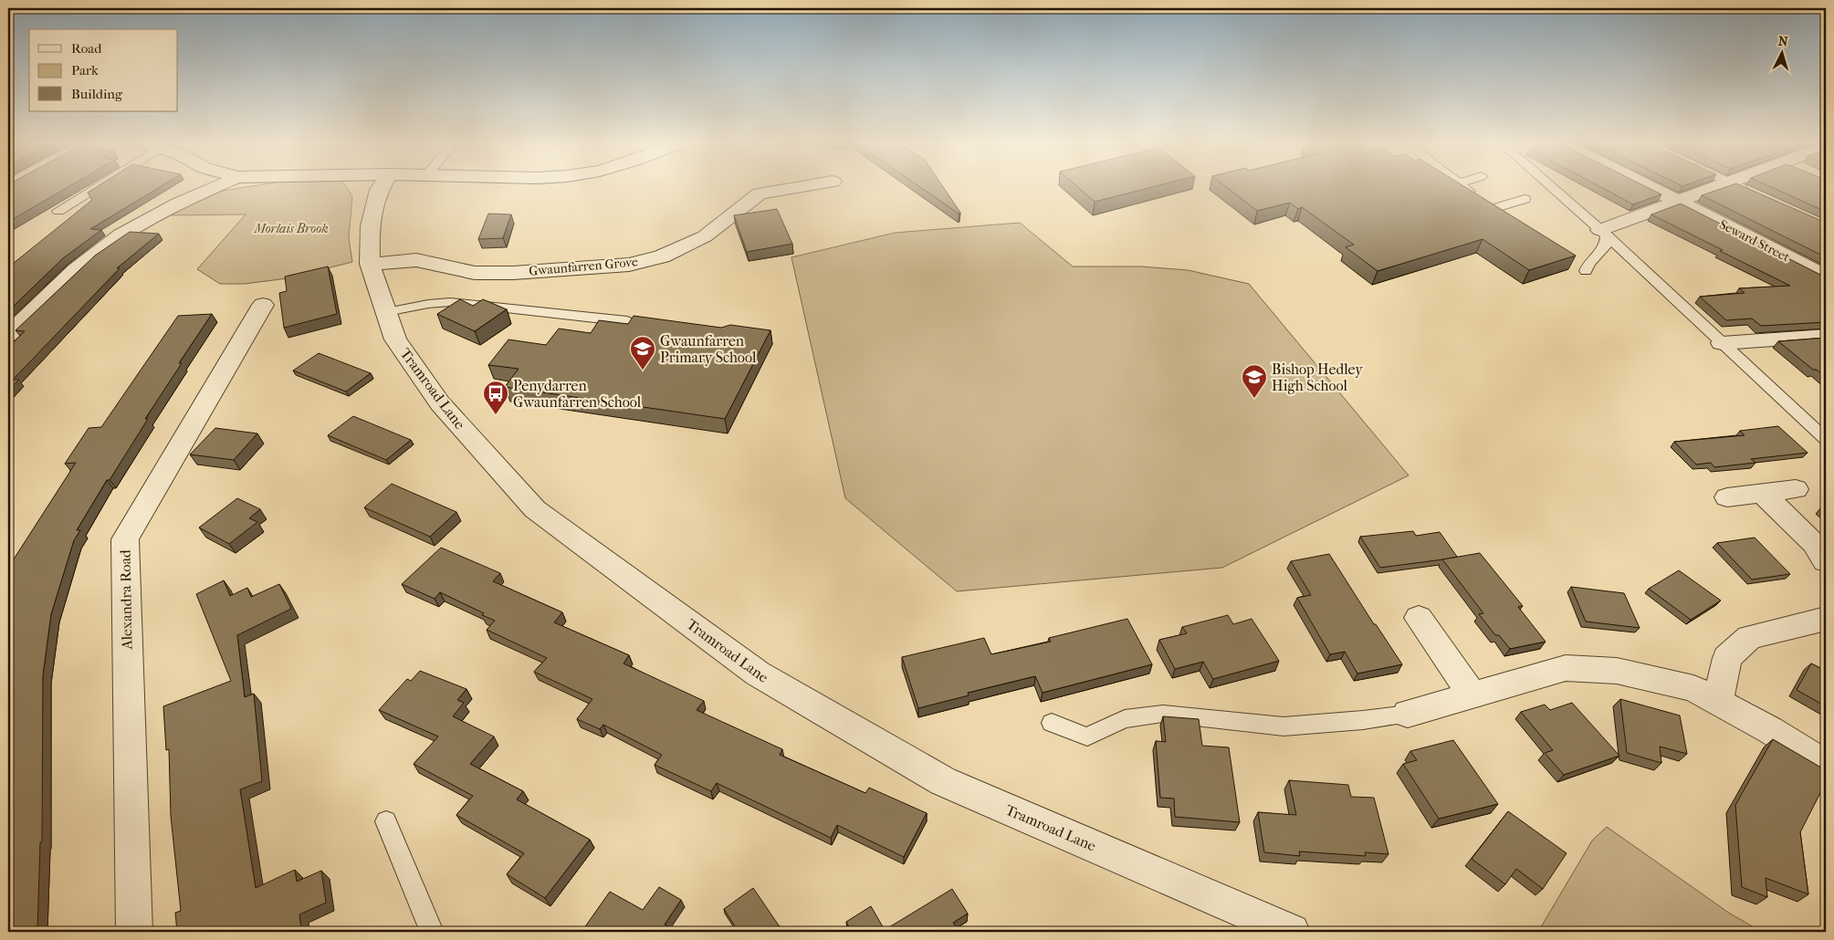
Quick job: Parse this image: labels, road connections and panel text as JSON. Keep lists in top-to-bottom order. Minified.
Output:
{"streets":{"street":["Seward Street","Gwaunfarren Grove","Tramroad Lane","Alexandra Road"]},"crossings":[["Gwaunfarren Grove","Tramroad Lane"]],"parks":["Morlais Brook"],"places":{"school or university":["Gwaunfarren Primary School","Bishop Hedley High School"],"bus stop":["Penydarren Gwaunfarren School"]},"legend":["Road","Park","Building"],"north":"top"}
